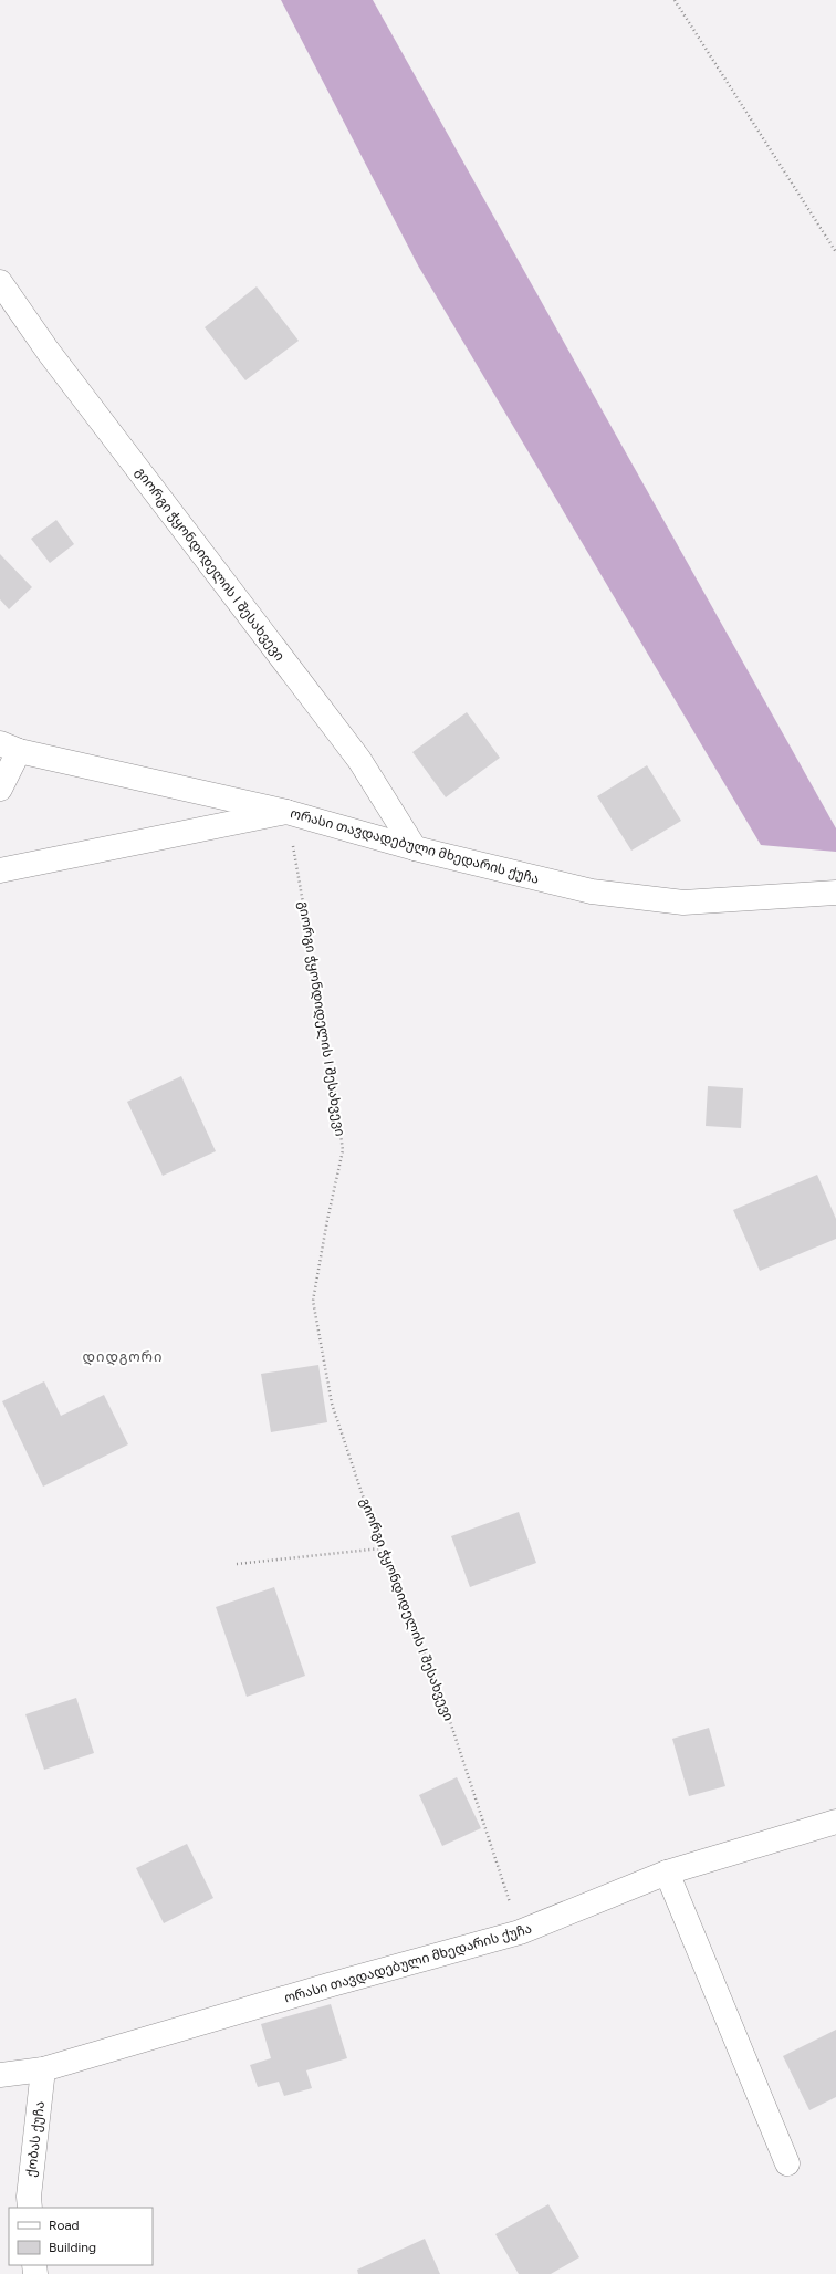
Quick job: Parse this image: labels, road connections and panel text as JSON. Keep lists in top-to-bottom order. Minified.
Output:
{"streets":{"street":["გიორგი ჭყონდიდელის I შესახვევი","ორასი თავდადებული მხედარის ქუჩა","ქობას ქუჩა"]},"crossings":[["გიორგი ჭყონდიდელის I შესახვევი","ორასი თავდადებული მხედარის ქუჩა"],["ორასი თავდადებული მხედარის ქუჩა","ქობას ქუჩა"]],"districts":["დიდგორი"],"legend":["Road","Building"]}
